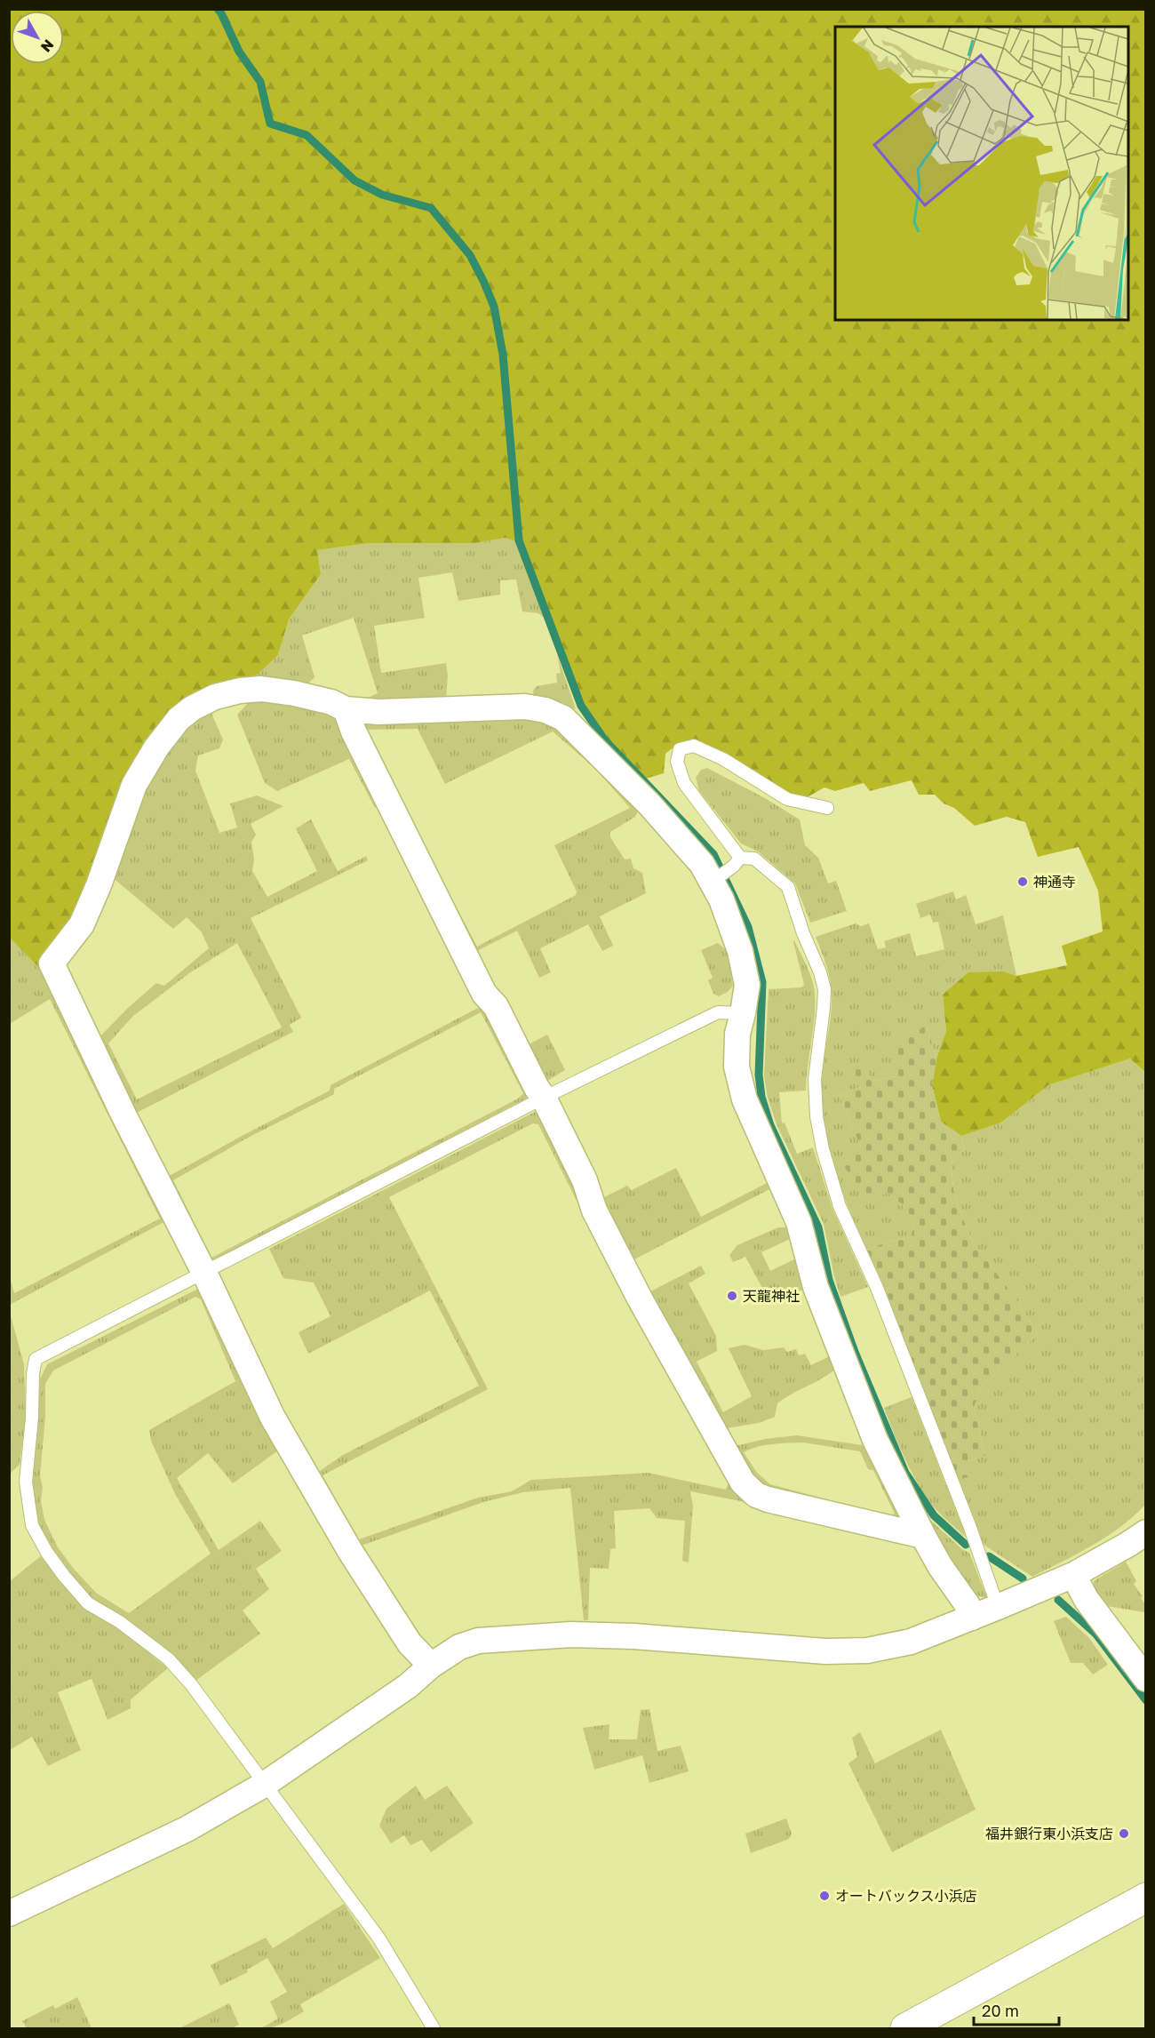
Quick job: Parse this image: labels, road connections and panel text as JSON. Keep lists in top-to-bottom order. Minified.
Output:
{"places":["神通寺","天龍神社","福井銀行東小浜支店","オートバックス小浜店"],"scale_bar":"20 m","north":"bottom right"}
